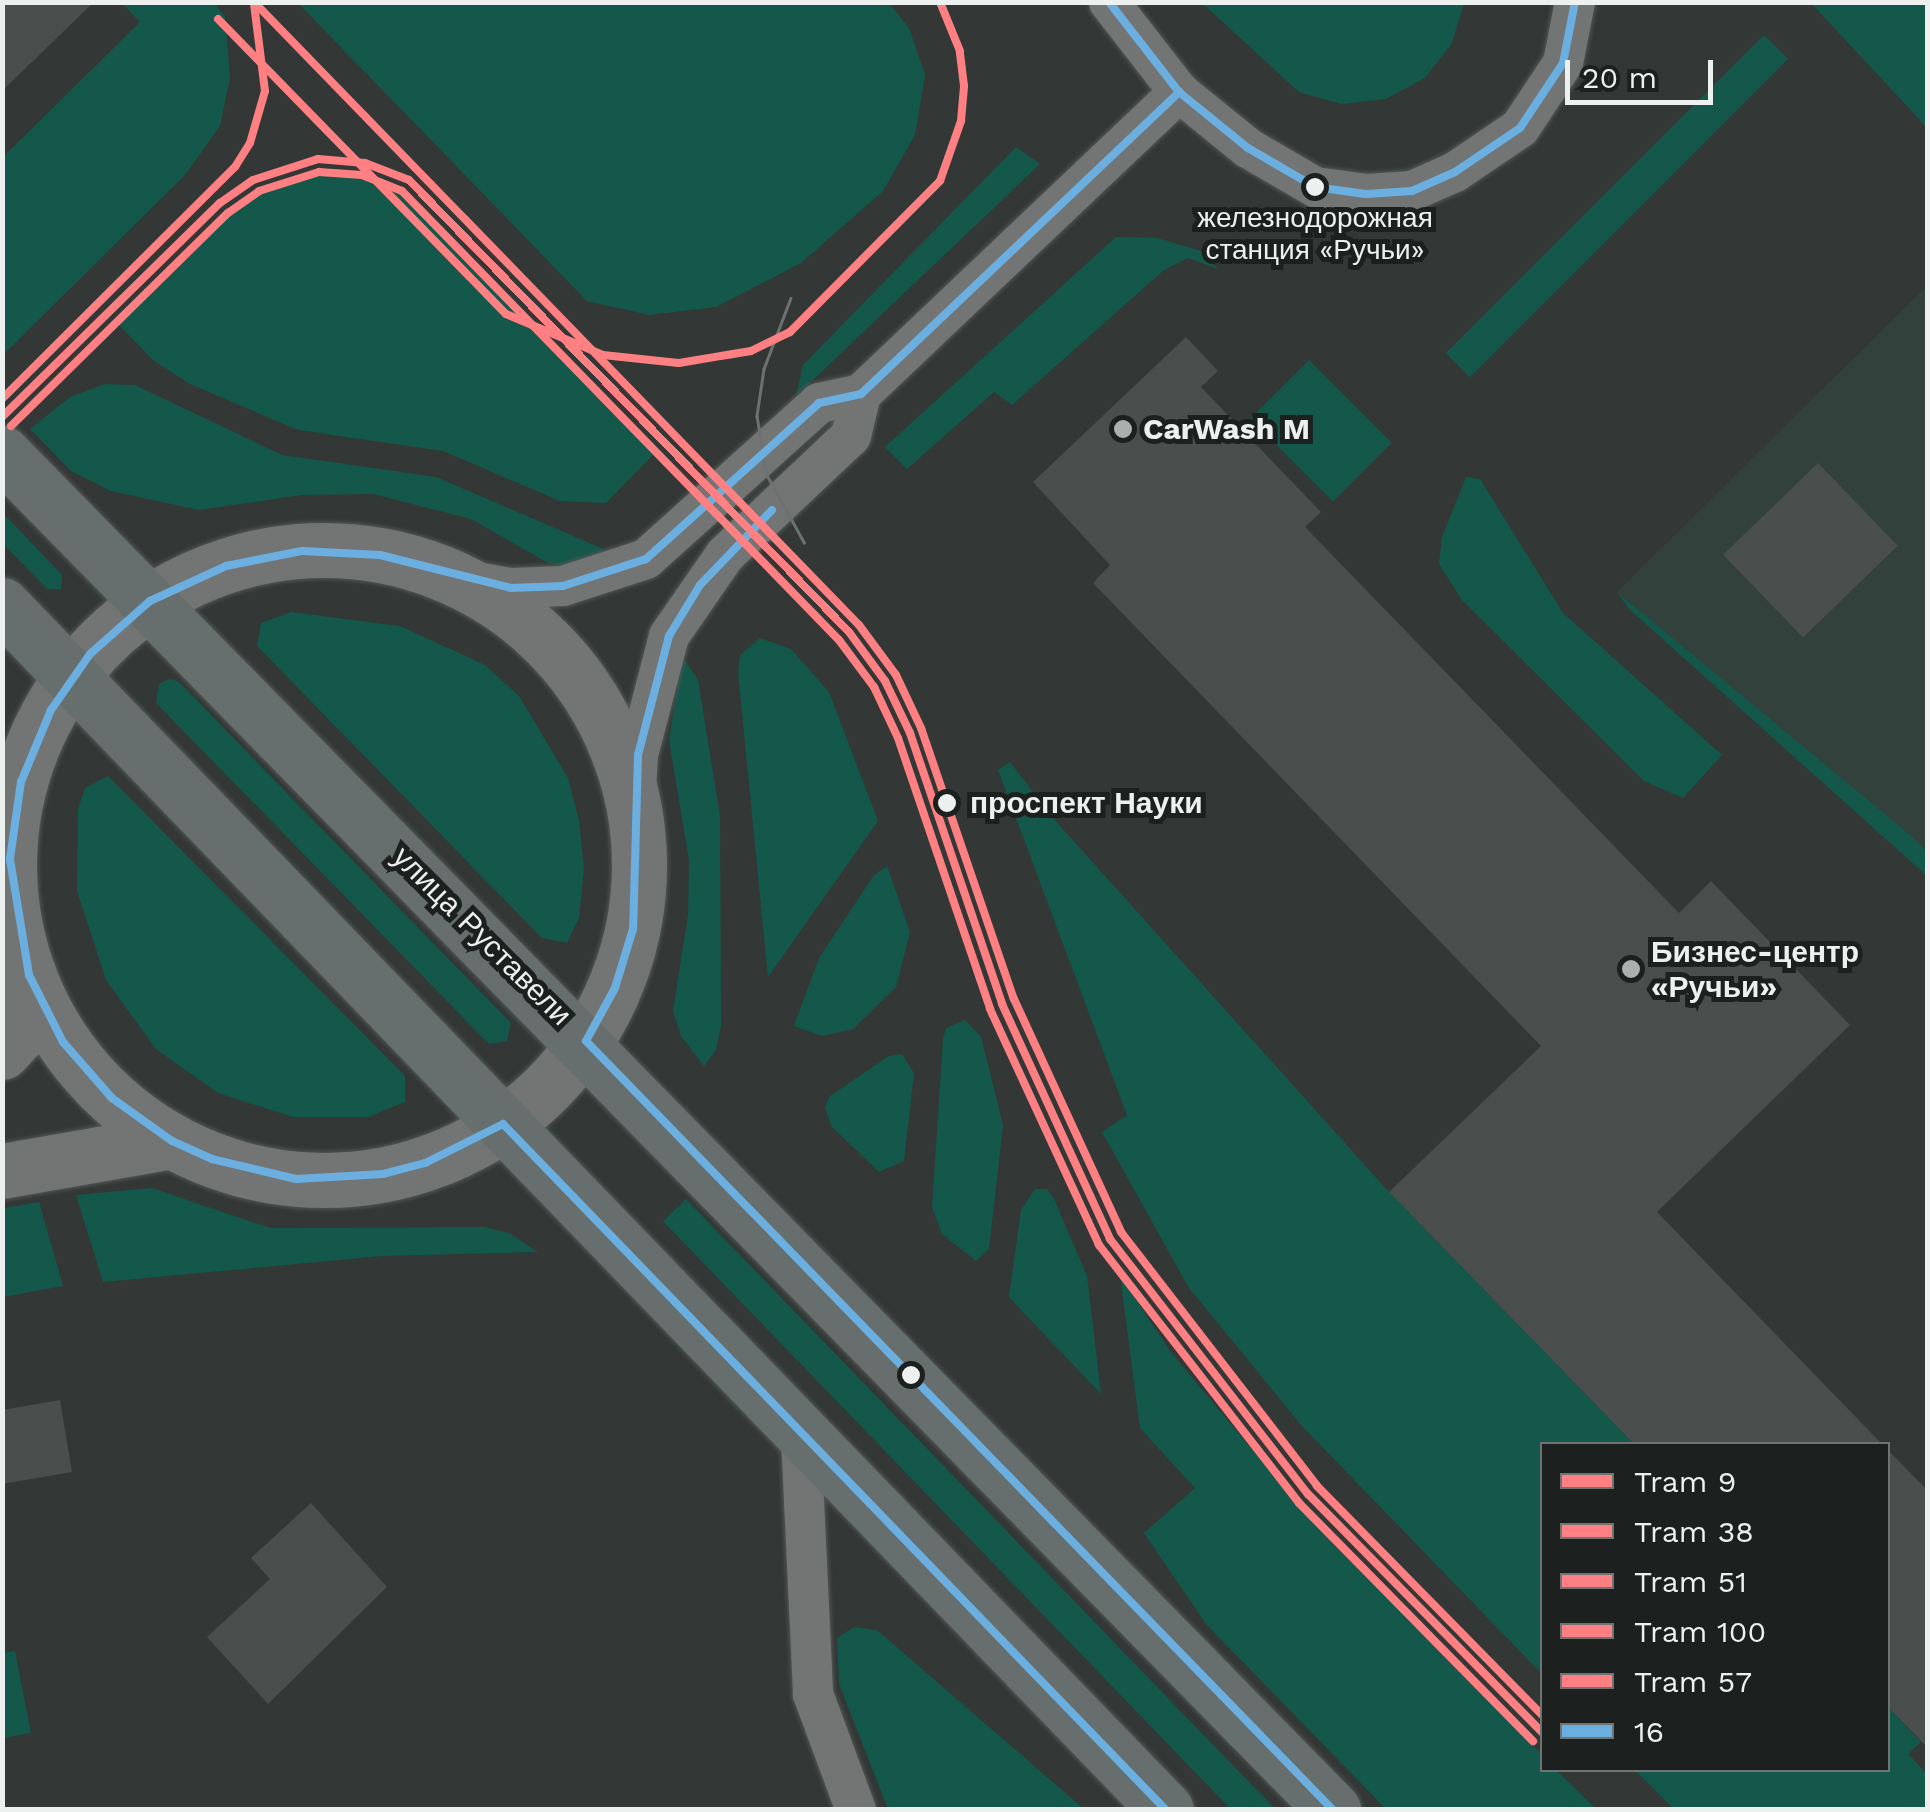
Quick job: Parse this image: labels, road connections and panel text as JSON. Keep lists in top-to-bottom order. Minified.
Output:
{"streets":{"main road":["улица Руставели"]},"places":["железнодорожная станция «Ручьи»","CarWash M","проспект Науки","Бизнес-центр «Ручьи»"],"lines":["tram line 51","tram line 100","transit line 16","tram line 57","tram line 9","tram line 38"],"legend":["Tram 9","Tram 38","Tram 51","Tram 100","Tram 57","16"],"scale_bar":"20 m"}
